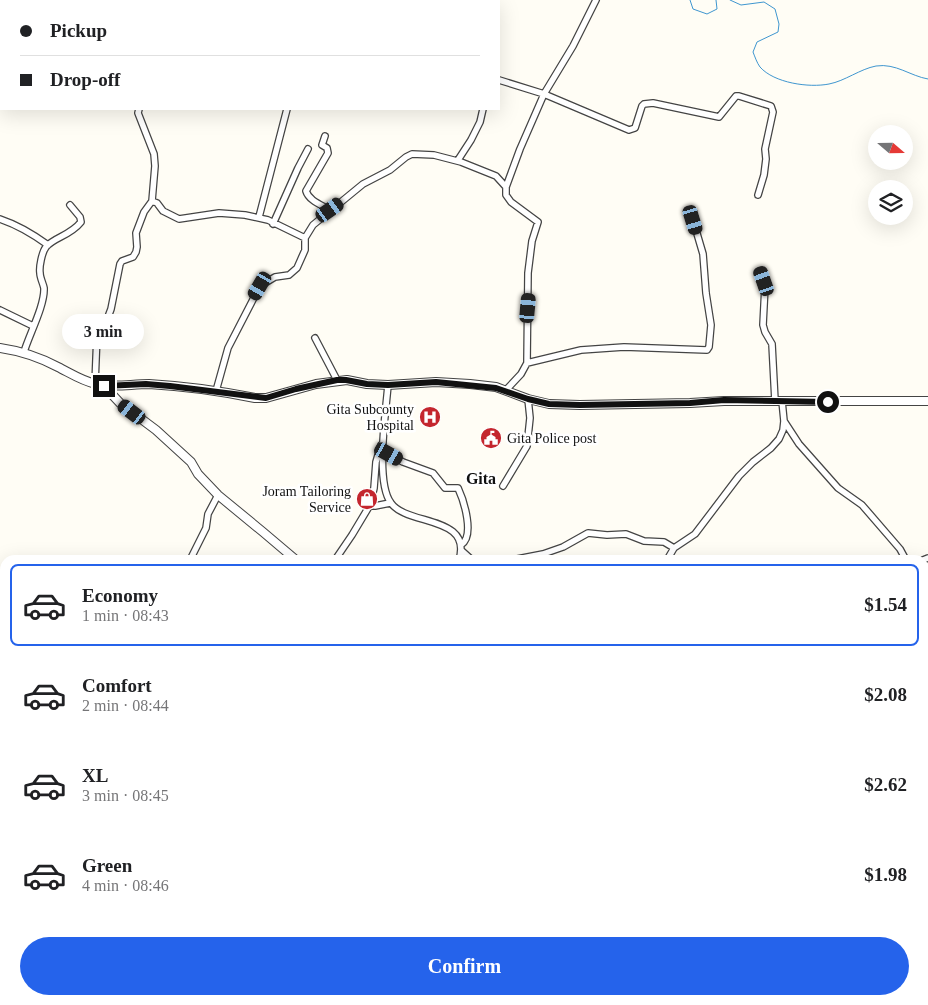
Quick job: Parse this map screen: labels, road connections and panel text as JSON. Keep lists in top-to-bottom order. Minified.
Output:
{"districts":["Gita"],"places":{"hospital":["Gita Subcounty Hospital"],"public building":["Gita Police post"],"shop":["Joram Tailoring Service"]},"north":"right","page":{"banner":["Pickup","Drop-off"],"bubble":"3 min","list":[{"name":"Economy","note":"1 min · 08:43","value":"$1.54"},{"name":"Comfort","note":"2 min · 08:44","value":"$2.08"},{"name":"XL","note":"3 min · 08:45","value":"$2.62"},{"name":"Green","note":"4 min · 08:46","value":"$1.98"}],"buttons":"Confirm"}}
